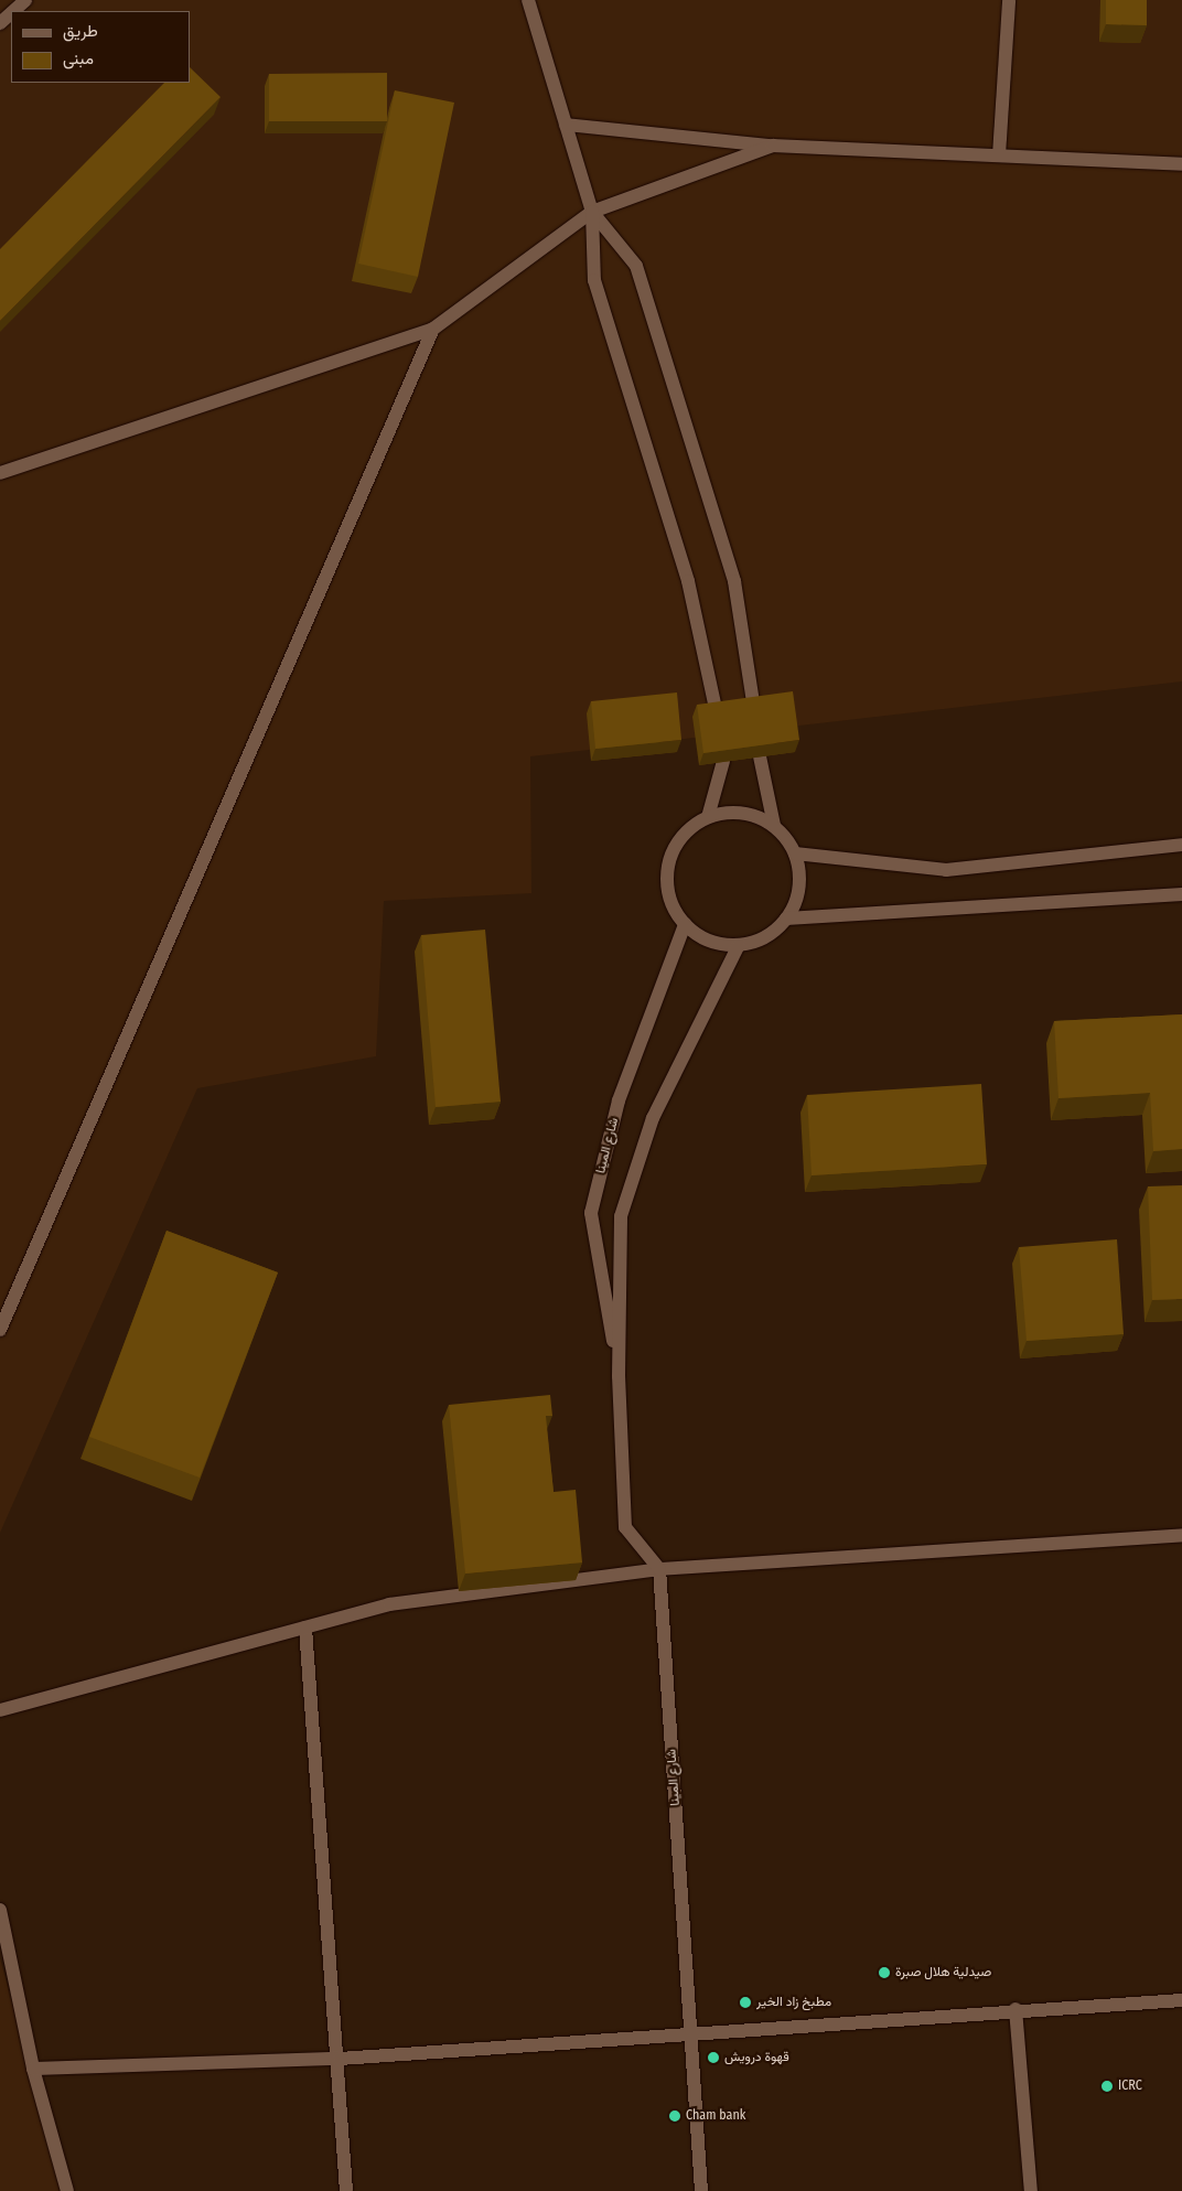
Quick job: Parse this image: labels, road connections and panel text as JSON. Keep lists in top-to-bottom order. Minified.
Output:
{"streets":{"street":["شارع المينا"]},"places":["صيدلية هلال صبرة","مطبخ زاد الخير","قهوة درويش","ICRC","Cham bank"],"legend":["طريق","مبنى"]}
